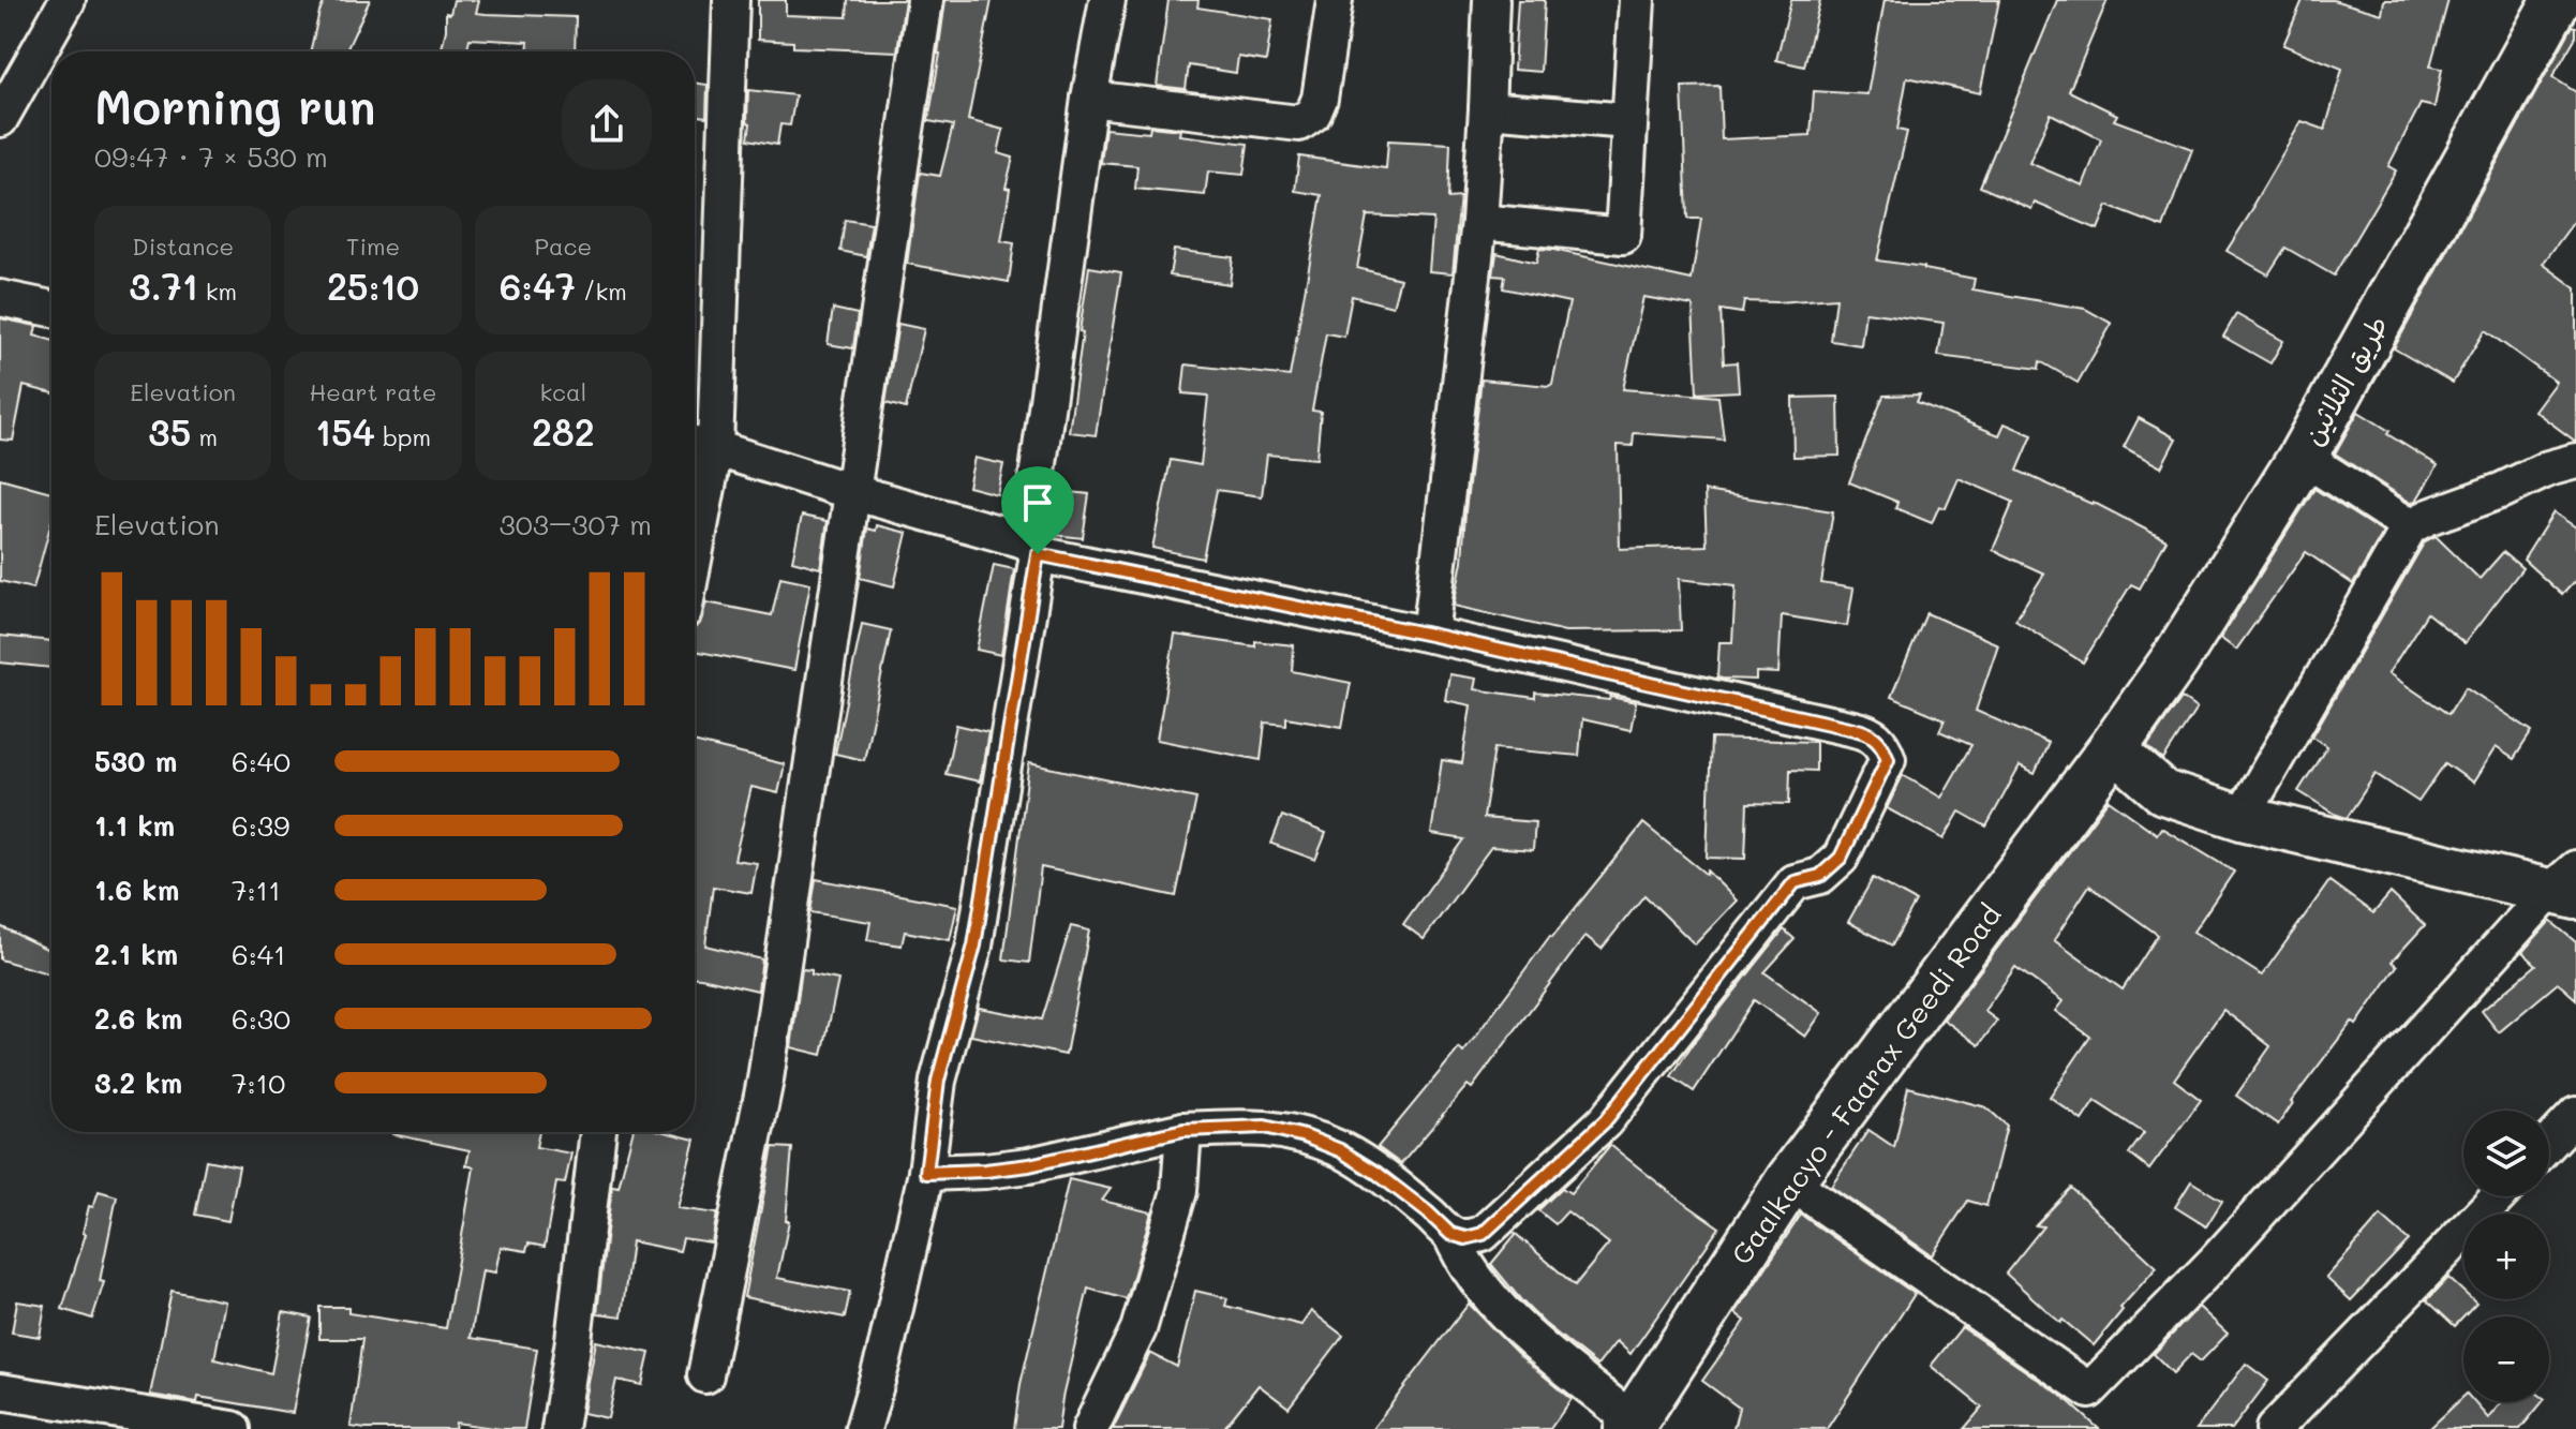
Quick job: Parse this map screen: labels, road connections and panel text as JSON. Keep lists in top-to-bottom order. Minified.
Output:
{"streets":{"main road":["طريق الثلاثين","Gaalkacyo - Faarax Geedi Road"]},"crossings":[["طريق الثلاثين","Gaalkacyo - Faarax Geedi Road"]],"page":{"heading":["Morning run","09:47 · 7 × 530 m"],"stats":[["Distance","3.71 km"],["Time","25:10"],["Pace","6:47 /km"],["Elevation","35 m"],["Heart rate","154 bpm"],["kcal","282"]],"chart":["Elevation","303–307 m"],"list":[{"name":"530 m","note":"6:40"},{"name":"1.1 km","note":"6:39"},{"name":"1.6 km","note":"7:11"},{"name":"2.1 km","note":"6:41"},{"name":"2.6 km","note":"6:30"},{"name":"3.2 km","note":"7:10"}],"map_buttons":["+","−"]}}
